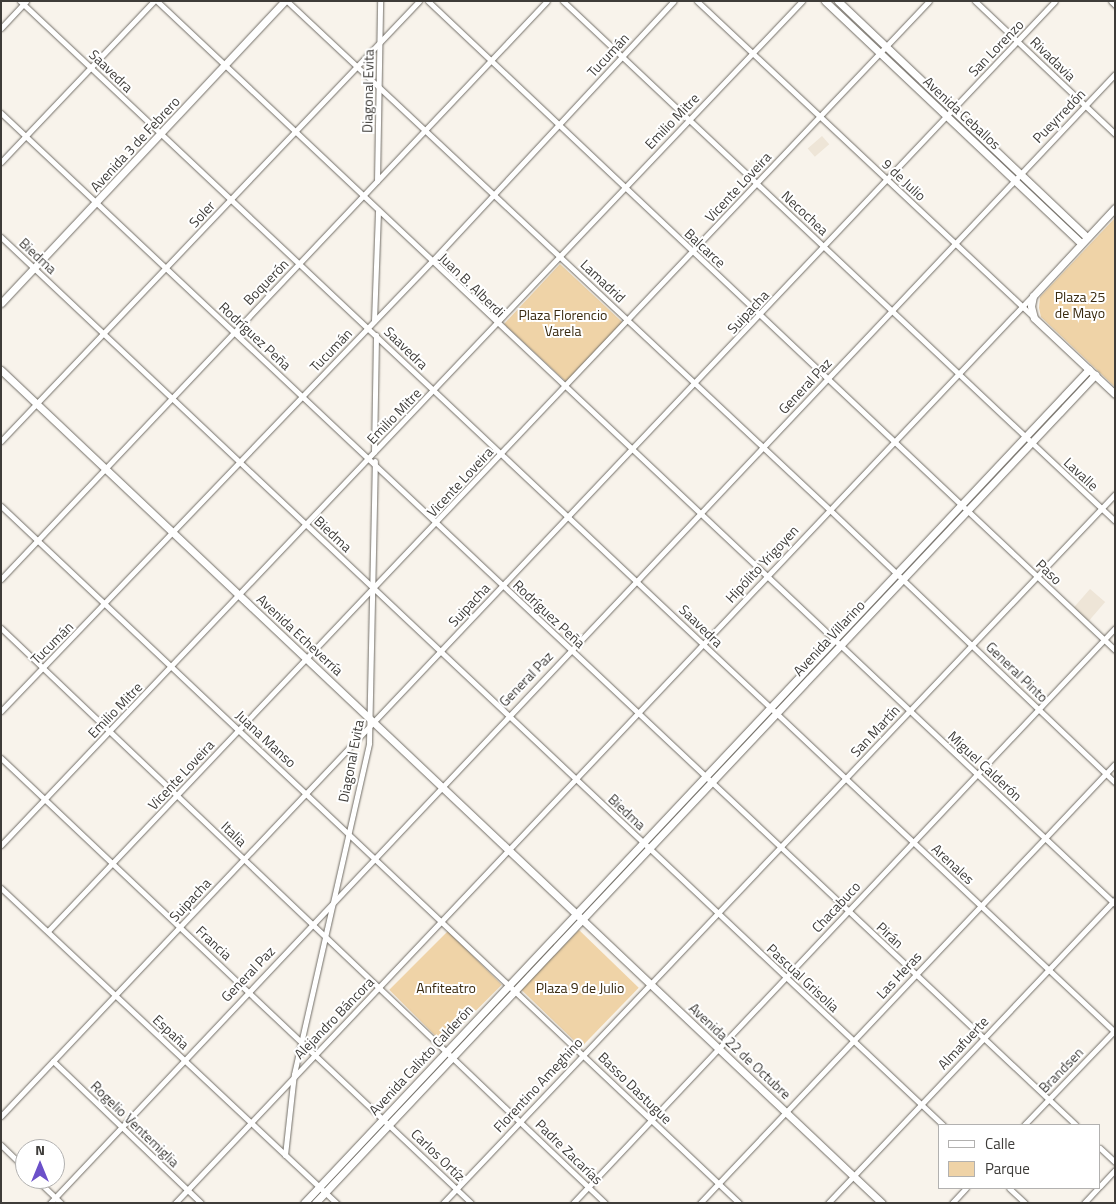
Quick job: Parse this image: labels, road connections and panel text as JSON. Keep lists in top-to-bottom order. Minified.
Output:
{"streets":{"main road":["Avenida Ceballos","Avenida 3 de Febrero","9 de Julio","Hipólito Yrigoyen","Avenida Echeverría","Avenida Villarino","Avenida 22 de Octubre","Avenida Calixto Calderón"],"street":["San Lorenzo","Tucumán","Rivadavia","Saavedra","Diagonal Evita","Pueyrredón","Emilio Mitre","Vicente Loveira","Necochea","Soler","Balcarce","Biedma","Lamadrid","Boquerón","Juan B. Alberdi","Suipacha","Rodríguez Peña","General Paz","Lavalle","Paso","General Pinto","San Martín","Juana Manso","Miguel Calderón","Italia","Arenales","Chacabuco","Pirán","Francia","Las Heras","Pascual Grisolia","Alejandro Báncora","España","Almafuerte","Brandsen","Florentino Ameghino","Basso Dastugue","Rogelio Ventemiglia","Padre Zacarías","Carlos Ortíz"]},"crossings":[["San Lorenzo","Rivadavia"],["San Lorenzo","Avenida Ceballos"],["San Lorenzo","Suipacha"],["Tucumán","Saavedra"],["Tucumán","Necochea"],["Tucumán","Balcarce"],["Tucumán","Biedma"],["Tucumán","Lamadrid"],["Tucumán","Juan B. Alberdi"],["Tucumán","Rodríguez Peña"],["Tucumán","Avenida Echeverría"],["Tucumán","Juana Manso"],["Tucumán","Italia"],["Rivadavia","Pueyrredón"],["Saavedra","Diagonal Evita"],["Saavedra","Emilio Mitre"],["Saavedra","Avenida 3 de Febrero"],["Saavedra","Vicente Loveira"],["Saavedra","Soler"],["Saavedra","Boquerón"],["Saavedra","Suipacha"],["Saavedra","General Paz"],["Saavedra","Hipólito Yrigoyen"],["Saavedra","Avenida Villarino"],["Saavedra","Arenales"],["Diagonal Evita","Emilio Mitre"],["Diagonal Evita","Vicente Loveira"],["Diagonal Evita","Soler"],["Diagonal Evita","Biedma"],["Diagonal Evita","Lamadrid"],["Diagonal Evita","Boquerón"],["Diagonal Evita","Suipacha"],["Diagonal Evita","Rodríguez Peña"],["Diagonal Evita","General Paz"],["Diagonal Evita","Avenida Echeverría"],["Diagonal Evita","Juana Manso"],["Diagonal Evita","Italia"],["Diagonal Evita","Francia"],["Diagonal Evita","Alejandro Báncora"],["Diagonal Evita","España"],["Avenida Ceballos","Pueyrredón"],["Avenida Ceballos","Vicente Loveira"],["Avenida Ceballos","Suipacha"],["Avenida Ceballos","General Paz"],["Avenida Ceballos","Hipólito Yrigoyen"],["Pueyrredón","General Paz"],["Emilio Mitre","9 de Julio"],["Emilio Mitre","Necochea"],["Emilio Mitre","Balcarce"],["Emilio Mitre","Biedma"],["Emilio Mitre","Lamadrid"],["Emilio Mitre","Juan B. Alberdi"],["Emilio Mitre","Rodríguez Peña"],["Emilio Mitre","Avenida Echeverría"],["Emilio Mitre","Juana Manso"],["Emilio Mitre","Italia"],["Emilio Mitre","Francia"],["Avenida 3 de Febrero","Biedma"],["Avenida 3 de Febrero","Lamadrid"],["Avenida 3 de Febrero","Juan B. Alberdi"],["Avenida 3 de Febrero","Rodríguez Peña"],["9 de Julio","Vicente Loveira"],["9 de Julio","Suipacha"],["9 de Julio","General Paz"],["9 de Julio","Hipólito Yrigoyen"],["9 de Julio","Avenida Villarino"],["Vicente Loveira","Necochea"],["Vicente Loveira","Balcarce"],["Vicente Loveira","Biedma"],["Vicente Loveira","Lamadrid"],["Vicente Loveira","Juan B. Alberdi"],["Vicente Loveira","Rodríguez Peña"],["Vicente Loveira","Avenida Echeverría"],["Vicente Loveira","Juana Manso"],["Vicente Loveira","Italia"],["Vicente Loveira","Francia"],["Vicente Loveira","España"],["Necochea","Suipacha"],["Necochea","General Paz"],["Necochea","Lavalle"],["Necochea","Hipólito Yrigoyen"],["Necochea","Avenida Villarino"],["Soler","Biedma"],["Soler","Lamadrid"],["Soler","Juan B. Alberdi"],["Soler","Rodríguez Peña"],["Soler","Avenida Echeverría"],["Balcarce","Boquerón"],["Balcarce","Suipacha"],["Balcarce","General Paz"],["Balcarce","Hipólito Yrigoyen"],["Balcarce","Paso"],["Balcarce","Avenida Villarino"],["Biedma","Boquerón"],["Biedma","Suipacha"],["Biedma","General Paz"],["Biedma","Hipólito Yrigoyen"],["Biedma","Avenida Villarino"],["Biedma","Pascual Grisolia"],["Lamadrid","Boquerón"],["Lamadrid","Suipacha"],["Lamadrid","General Paz"],["Lamadrid","Hipólito Yrigoyen"],["Lamadrid","Avenida Villarino"],["Lamadrid","General Pinto"],["Boquerón","Juan B. Alberdi"],["Boquerón","Rodríguez Peña"],["Boquerón","Avenida Echeverría"],["Boquerón","Juana Manso"],["Juan B. Alberdi","Suipacha"],["Juan B. Alberdi","General Paz"],["Juan B. Alberdi","Hipólito Yrigoyen"],["Juan B. Alberdi","Avenida Villarino"],["Juan B. Alberdi","Miguel Calderón"],["Suipacha","Rodríguez Peña"],["Suipacha","Avenida Echeverría"],["Suipacha","Juana Manso"],["Suipacha","Italia"],["Suipacha","Francia"],["Suipacha","España"],["Suipacha","Rogelio Ventemiglia"],["Rodríguez Peña","General Paz"],["Rodríguez Peña","Hipólito Yrigoyen"],["Rodríguez Peña","Avenida Villarino"],["Rodríguez Peña","Pirán"],["General Paz","Avenida Echeverría"],["General Paz","Juana Manso"],["General Paz","Italia"],["General Paz","Francia"],["General Paz","España"],["General Paz","Rogelio Ventemiglia"],["Lavalle","Avenida Villarino"],["Lavalle","San Martín"],["Hipólito Yrigoyen","Avenida Echeverría"],["Hipólito Yrigoyen","Alejandro Báncora"],["Paso","Avenida Villarino"],["Paso","San Martín"],["Paso","Chacabuco"],["Avenida Echeverría","Avenida Villarino"],["Avenida Echeverría","Alejandro Báncora"],["Avenida Echeverría","Avenida 22 de Octubre"],["Avenida Echeverría","Avenida Calixto Calderón"],["Avenida Villarino","General Pinto"],["Avenida Villarino","Miguel Calderón"],["Avenida Villarino","Arenales"],["Avenida Villarino","Pirán"],["Avenida Villarino","Pascual Grisolia"],["Avenida Villarino","Avenida 22 de Octubre"],["Avenida Villarino","Avenida Calixto Calderón"],["General Pinto","San Martín"],["General Pinto","Chacabuco"],["General Pinto","Las Heras"],["San Martín","Miguel Calderón"],["San Martín","Arenales"],["San Martín","Pirán"],["San Martín","Pascual Grisolia"],["San Martín","Avenida 22 de Octubre"],["San Martín","Florentino Ameghino"],["Juana Manso","Alejandro Báncora"],["Juana Manso","Avenida Calixto Calderón"],["Juana Manso","Basso Dastugue"],["Miguel Calderón","Chacabuco"],["Miguel Calderón","Las Heras"],["Miguel Calderón","Almafuerte"],["Italia","Alejandro Báncora"],["Italia","Avenida Calixto Calderón"],["Italia","Padre Zacarías"],["Arenales","Chacabuco"],["Arenales","Las Heras"],["Arenales","Almafuerte"],["Arenales","Brandsen"],["Chacabuco","Pirán"],["Chacabuco","Pascual Grisolia"],["Chacabuco","Avenida 22 de Octubre"],["Chacabuco","Basso Dastugue"],["Chacabuco","Padre Zacarías"],["Pirán","Las Heras"],["Pirán","Almafuerte"],["Pirán","Brandsen"],["Francia","Alejandro Báncora"],["Francia","Avenida Calixto Calderón"],["Francia","Carlos Ortíz"],["Las Heras","Pascual Grisolia"],["Las Heras","Avenida 22 de Octubre"],["Las Heras","Basso Dastugue"],["Pascual Grisolia","Almafuerte"],["Alejandro Báncora","España"],["Alejandro Báncora","Rogelio Ventemiglia"],["España","Avenida Calixto Calderón"],["Almafuerte","Avenida 22 de Octubre"],["Avenida 22 de Octubre","Avenida Calixto Calderón"],["Avenida 22 de Octubre","Florentino Ameghino"],["Avenida Calixto Calderón","Basso Dastugue"],["Avenida Calixto Calderón","Padre Zacarías"],["Avenida Calixto Calderón","Carlos Ortíz"],["Florentino Ameghino","Basso Dastugue"],["Florentino Ameghino","Padre Zacarías"],["Florentino Ameghino","Carlos Ortíz"]],"parks":["Plaza 25 de Mayo","Plaza Florencio Varela","Anfiteatro","Plaza 9 de Julio"],"legend":["Calle","Parque"],"north":"top"}
